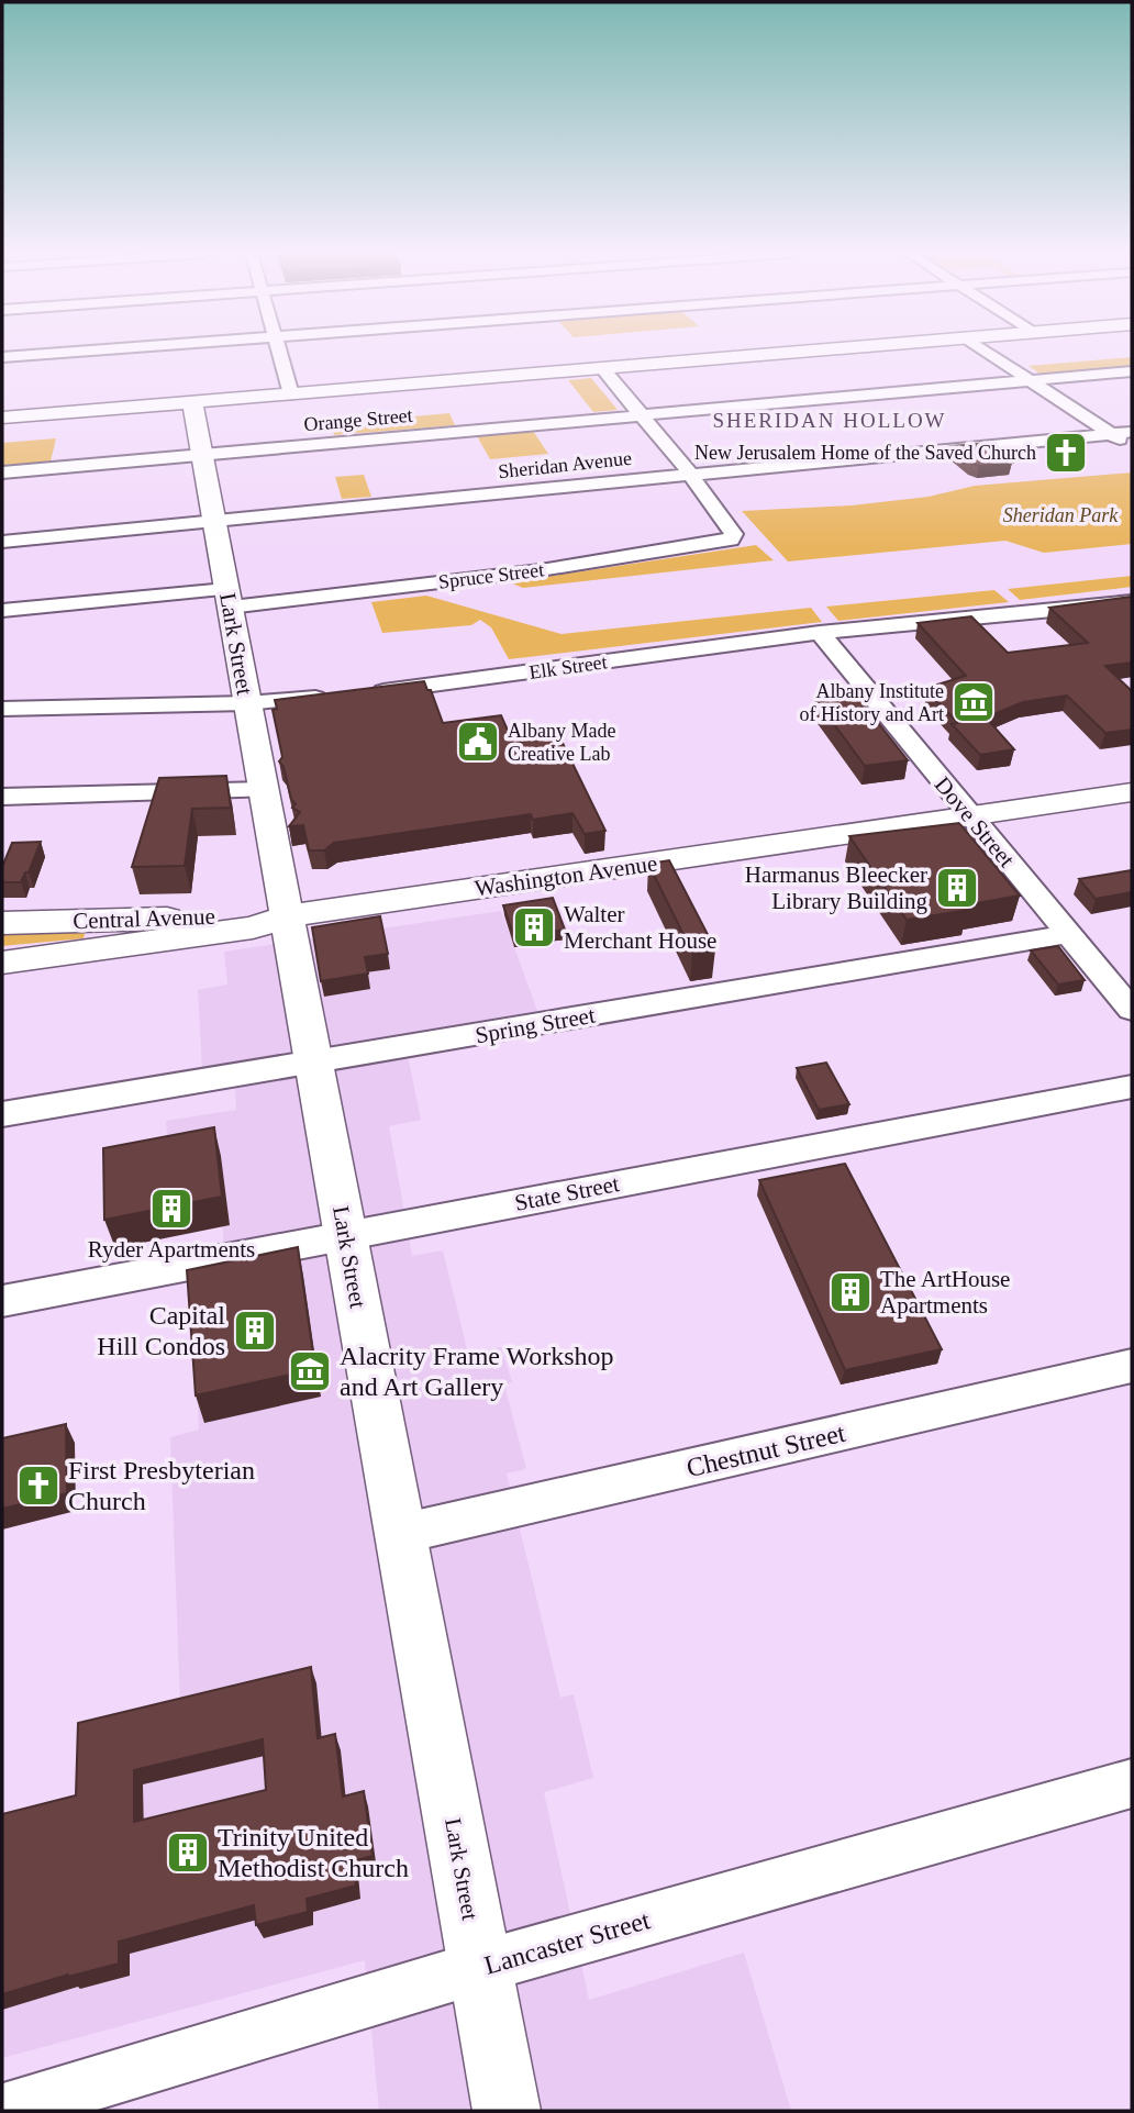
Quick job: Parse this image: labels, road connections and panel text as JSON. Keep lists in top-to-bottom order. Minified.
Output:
{"streets":{"main road":["Lark Street","Washington Avenue","Central Avenue"],"street":["Orange Street","Sheridan Avenue","Spruce Street","Elk Street","Dove Street","Spring Street","State Street","Chestnut Street","Lancaster Street"]},"crossings":[["Orange Street","Lark Street"],["Sheridan Avenue","Spruce Street"],["Sheridan Avenue","Lark Street"],["Spruce Street","Lark Street"],["Lark Street","Washington Avenue"],["Lark Street","Central Avenue"],["Lark Street","Spring Street"],["Lark Street","State Street"],["Lark Street","Chestnut Street"],["Lark Street","Lancaster Street"],["Elk Street","Dove Street"],["Dove Street","Washington Avenue"],["Dove Street","Spring Street"],["Washington Avenue","Central Avenue"]],"districts":["SHERIDAN HOLLOW"],"parks":["Sheridan Park"],"places":{"church":["New Jerusalem Home of the Saved Church","First Presbyterian Church"],"museum":["Albany Institute of History and Art","Alacrity Frame Workshop and Art Gallery"],"public building":["Albany Made Creative Lab"],"building":["Harmanus Bleecker Library Building","Walter Merchant House","Ryder Apartments","The ArtHouse Apartments","Capital Hill Condos","Trinity United Methodist Church"]}}
